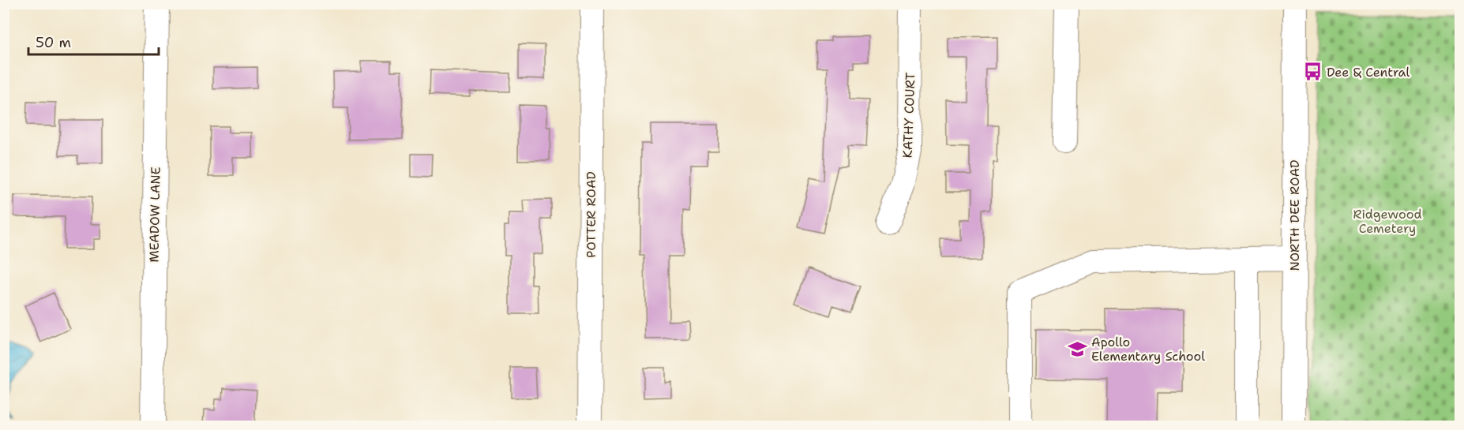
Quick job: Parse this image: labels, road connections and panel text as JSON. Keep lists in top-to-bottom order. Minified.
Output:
{"streets":{"street":["KATHY COURT","MEADOW LANE","POTTER ROAD","NORTH DEE ROAD"]},"parks":["Ridgewood Cemetery"],"places":{"bus stop":["Dee & Central"],"school or university":["Apollo Elementary School"]},"scale_bar":"50 m"}
